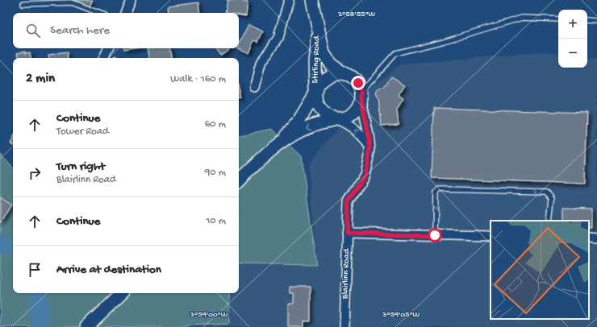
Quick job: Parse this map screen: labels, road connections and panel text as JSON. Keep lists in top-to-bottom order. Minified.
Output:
{"streets":{"main road":["Stirling Road"],"street":["Blairlinn Road"]},"crossings":[["Stirling Road","Blairlinn Road"]],"page":{"map_buttons":["+","−"],"search":"Search here","heading":["2 min","Walk · 160 m"],"list":[["Continue","Tower Road","60 m"],["Turn right","Blairlinn Road","90 m"],["Continue","10 m"],"Arrive at destination"]},"coordinates":["3°58'55\"W","3°59'00\"W","3°59'05\"W"]}
